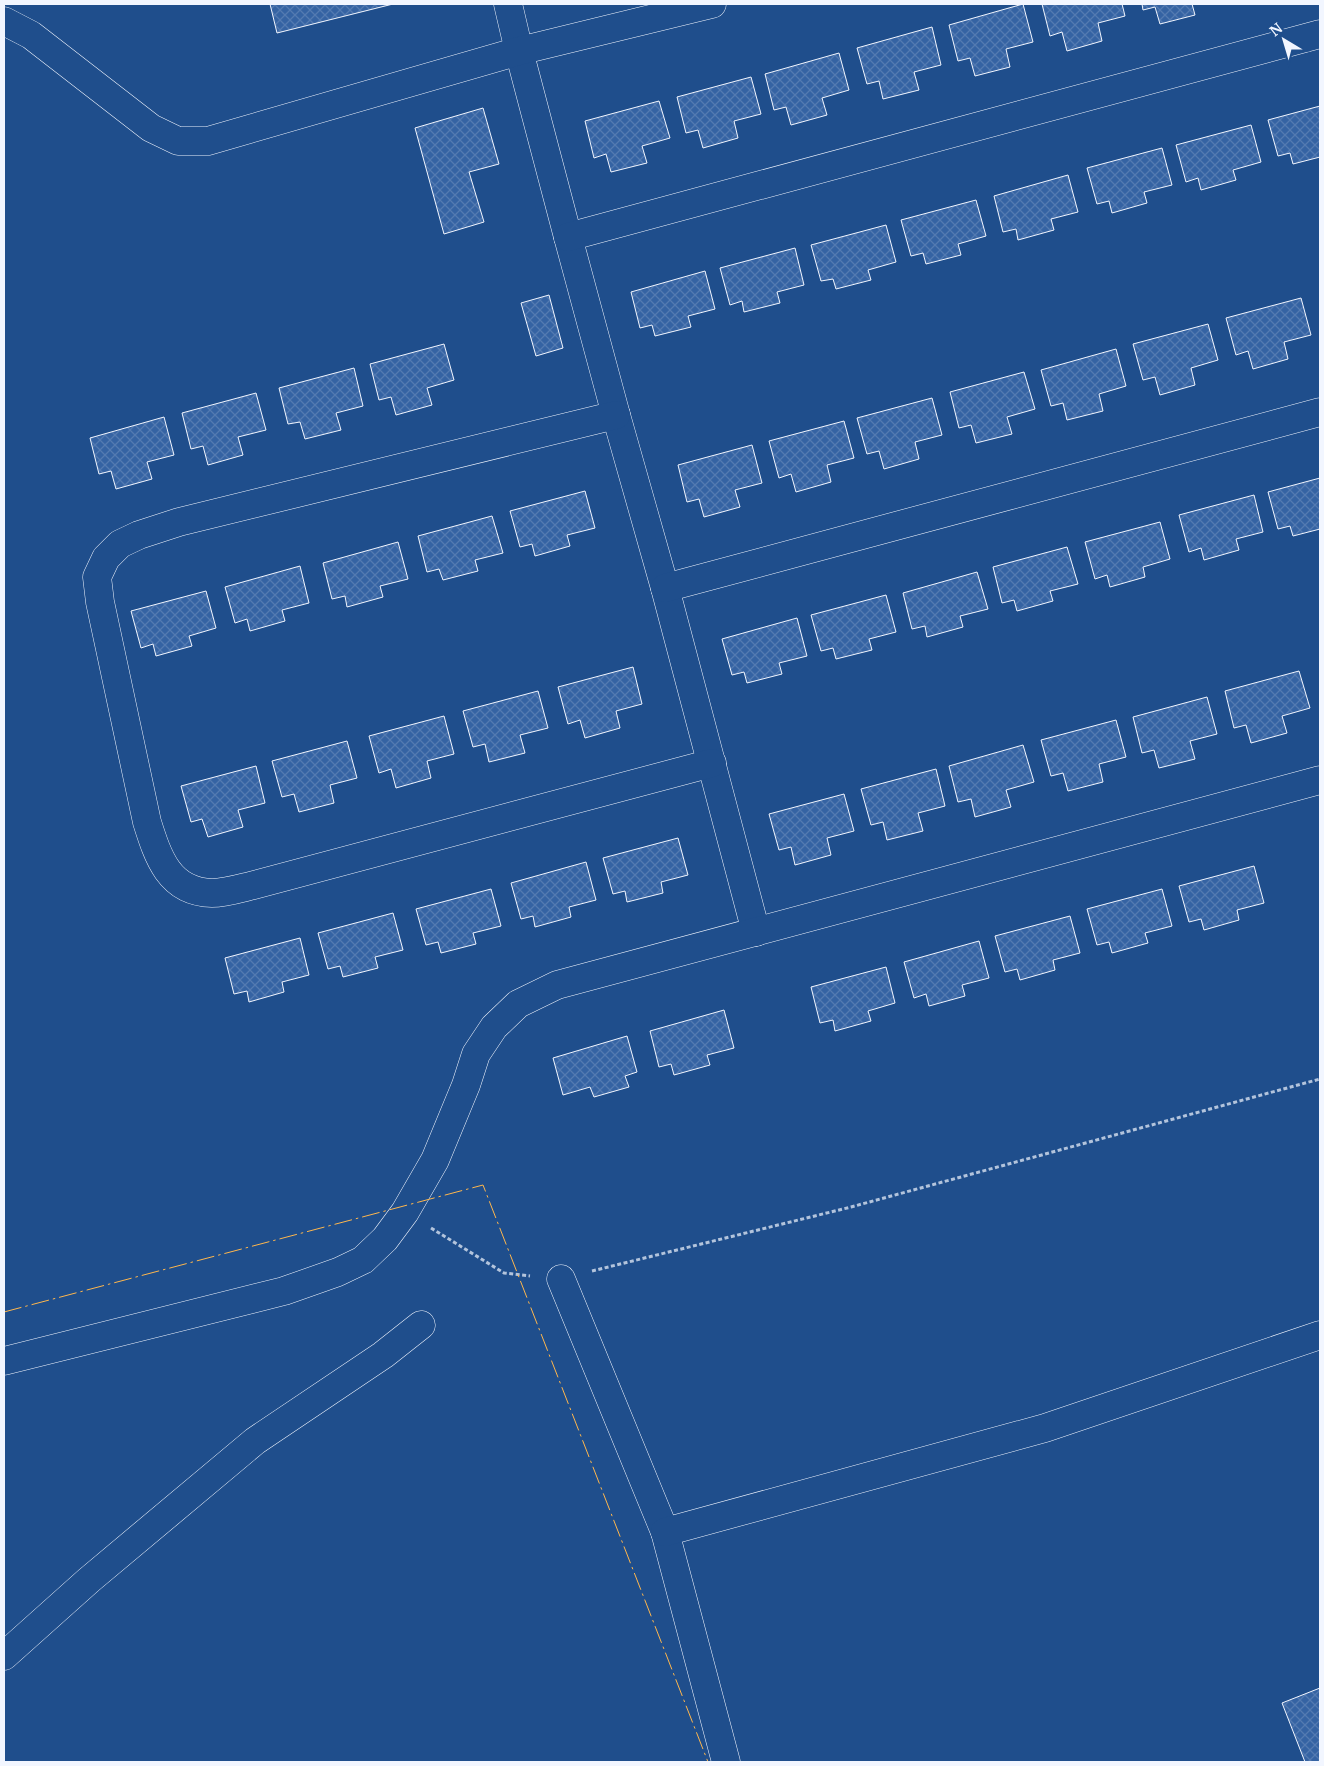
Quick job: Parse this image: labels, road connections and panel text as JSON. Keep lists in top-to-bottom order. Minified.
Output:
{"north":"top left"}
